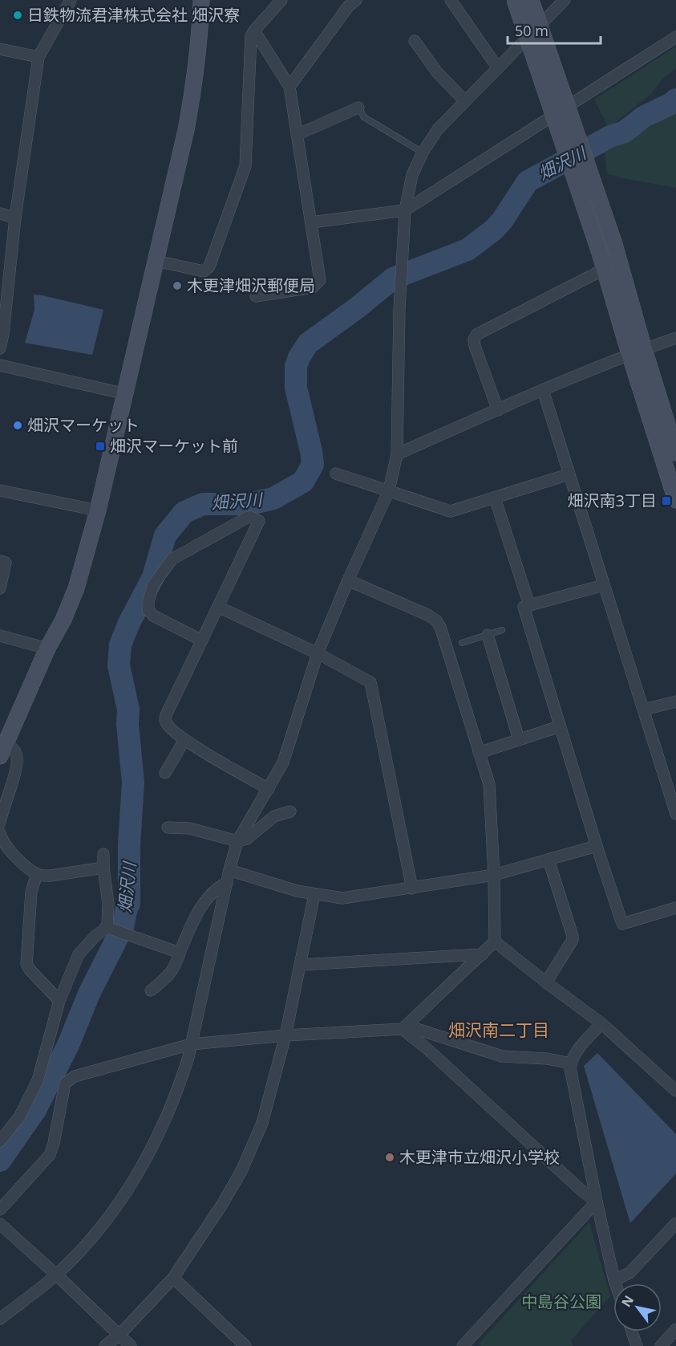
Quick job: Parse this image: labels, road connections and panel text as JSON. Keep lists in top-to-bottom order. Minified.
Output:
{"districts":["畑沢南二丁目"],"water":["畑沢川"],"parks":["中島谷公園"],"places":{"other":["日鉄物流君津株式会社 畑沢寮","木更津畑沢郵便局","畑沢マーケット","木更津市立畑沢小学校"],"transit":["畑沢マーケット前","畑沢南3丁目"]},"scale_bar":"50 m","north":"top left"}
